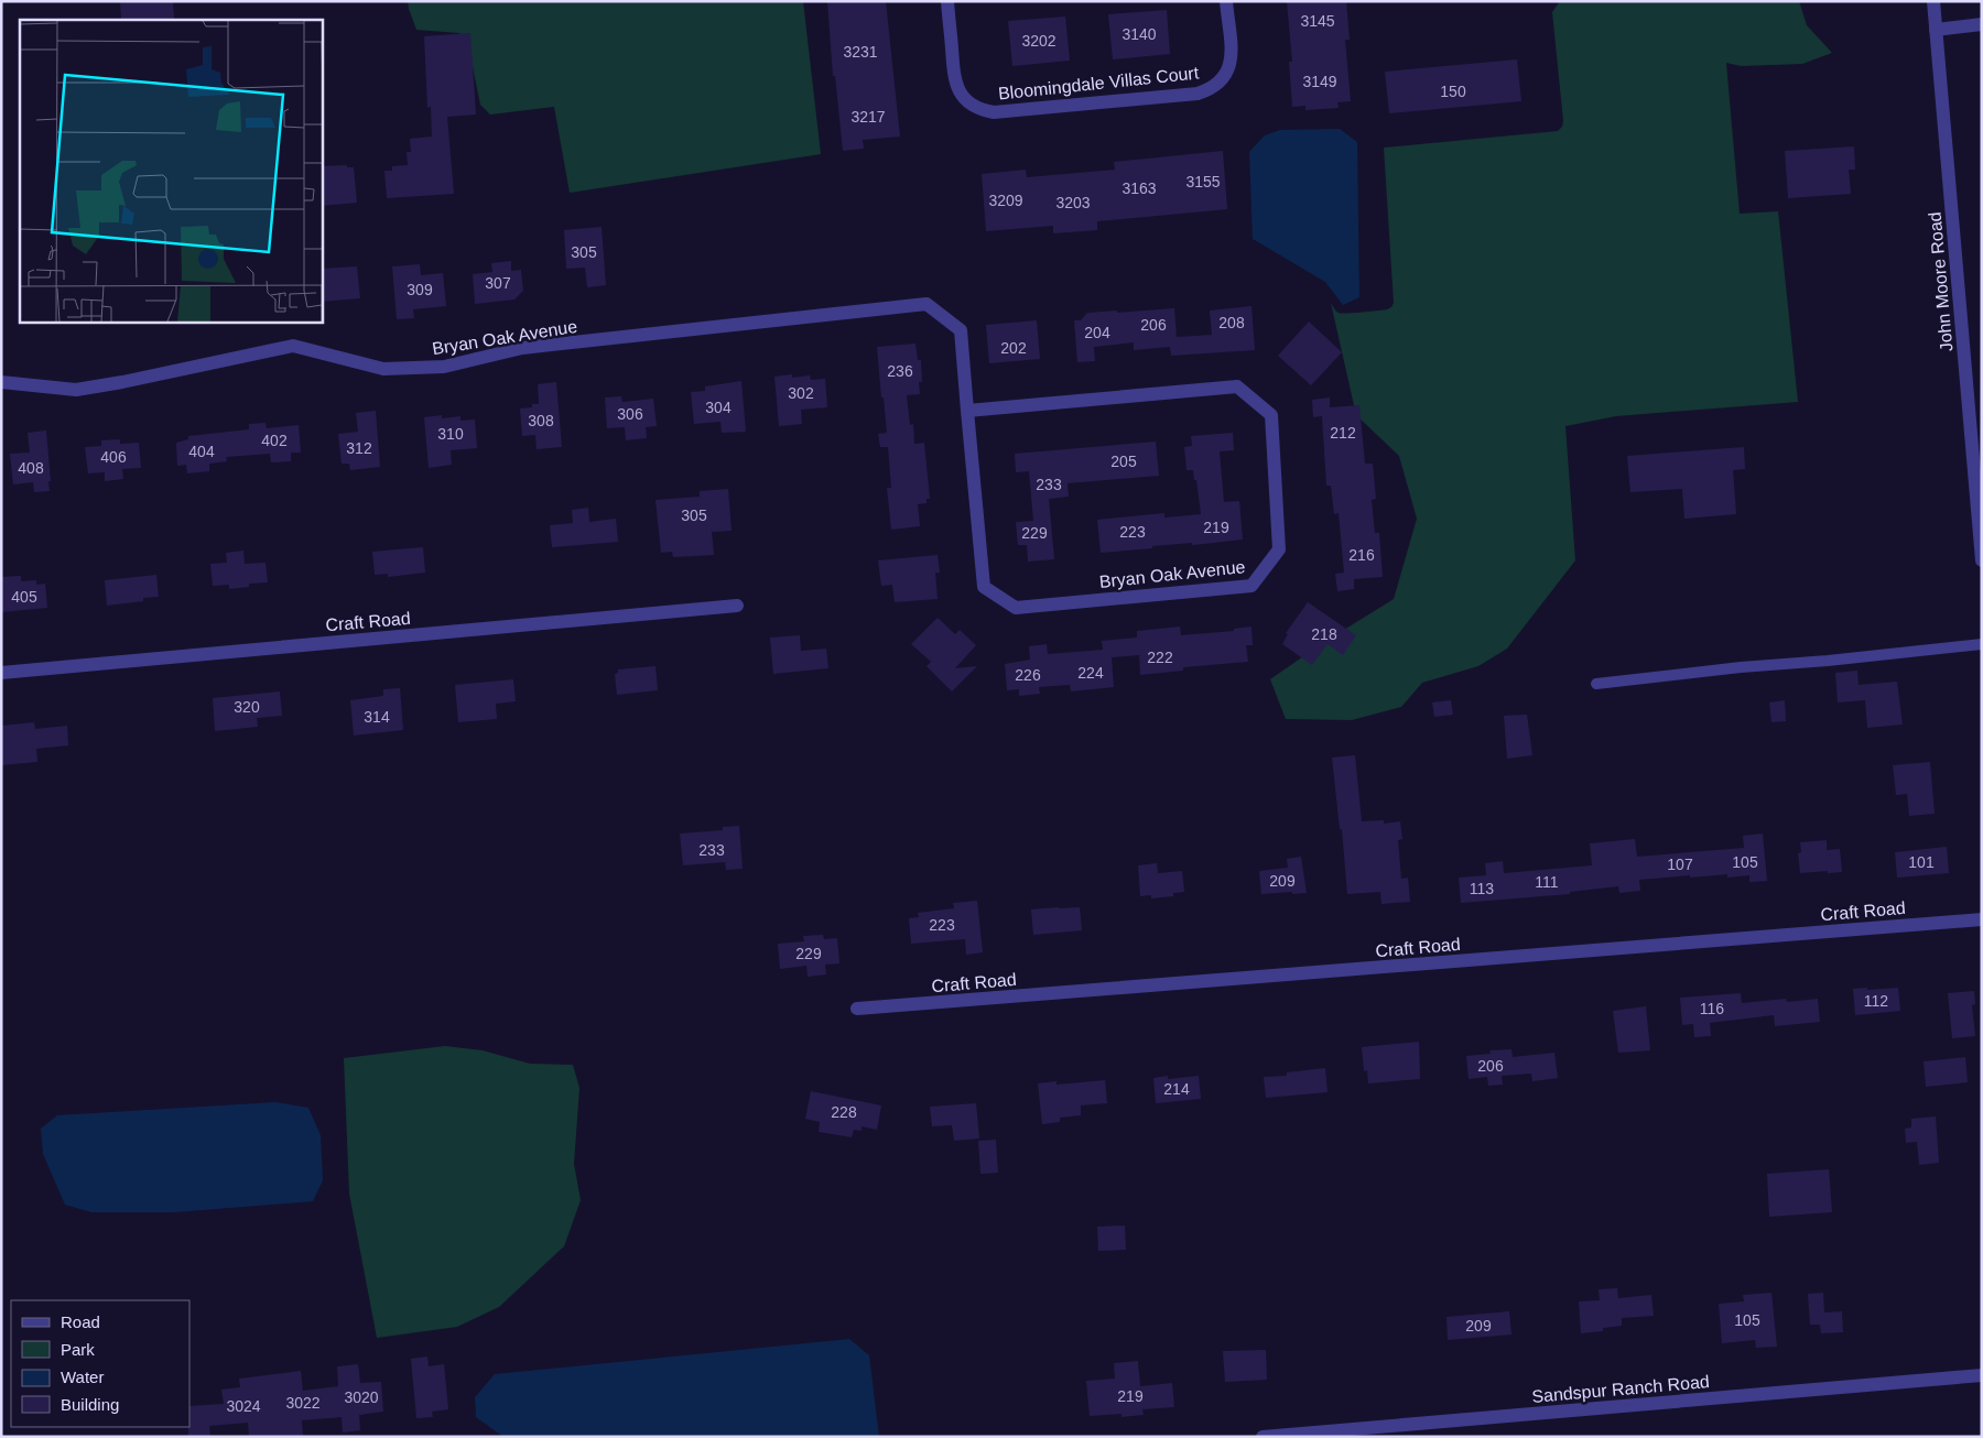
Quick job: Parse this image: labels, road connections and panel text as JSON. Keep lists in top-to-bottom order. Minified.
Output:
{"streets":{"street":["Bloomingdale Villas Court","John Moore Road","Bryan Oak Avenue","Craft Road","Sandspur Ranch Road"]},"house_numbers":["3145","3140","3202","3231","3149","150","3217","3155","3163","3209","3203","305","307","309","208","206","204","202","236","302","304","306","308","212","310","402","312","404","406","205","408","233","305","219","223","229","216","405","218","222","224","226","320","314","233","105","101","107","209","111","113","223","229","112","116","206","214","228","105","209","219","3020","3022","3024"],"legend":["Road","Park","Water","Building"]}
